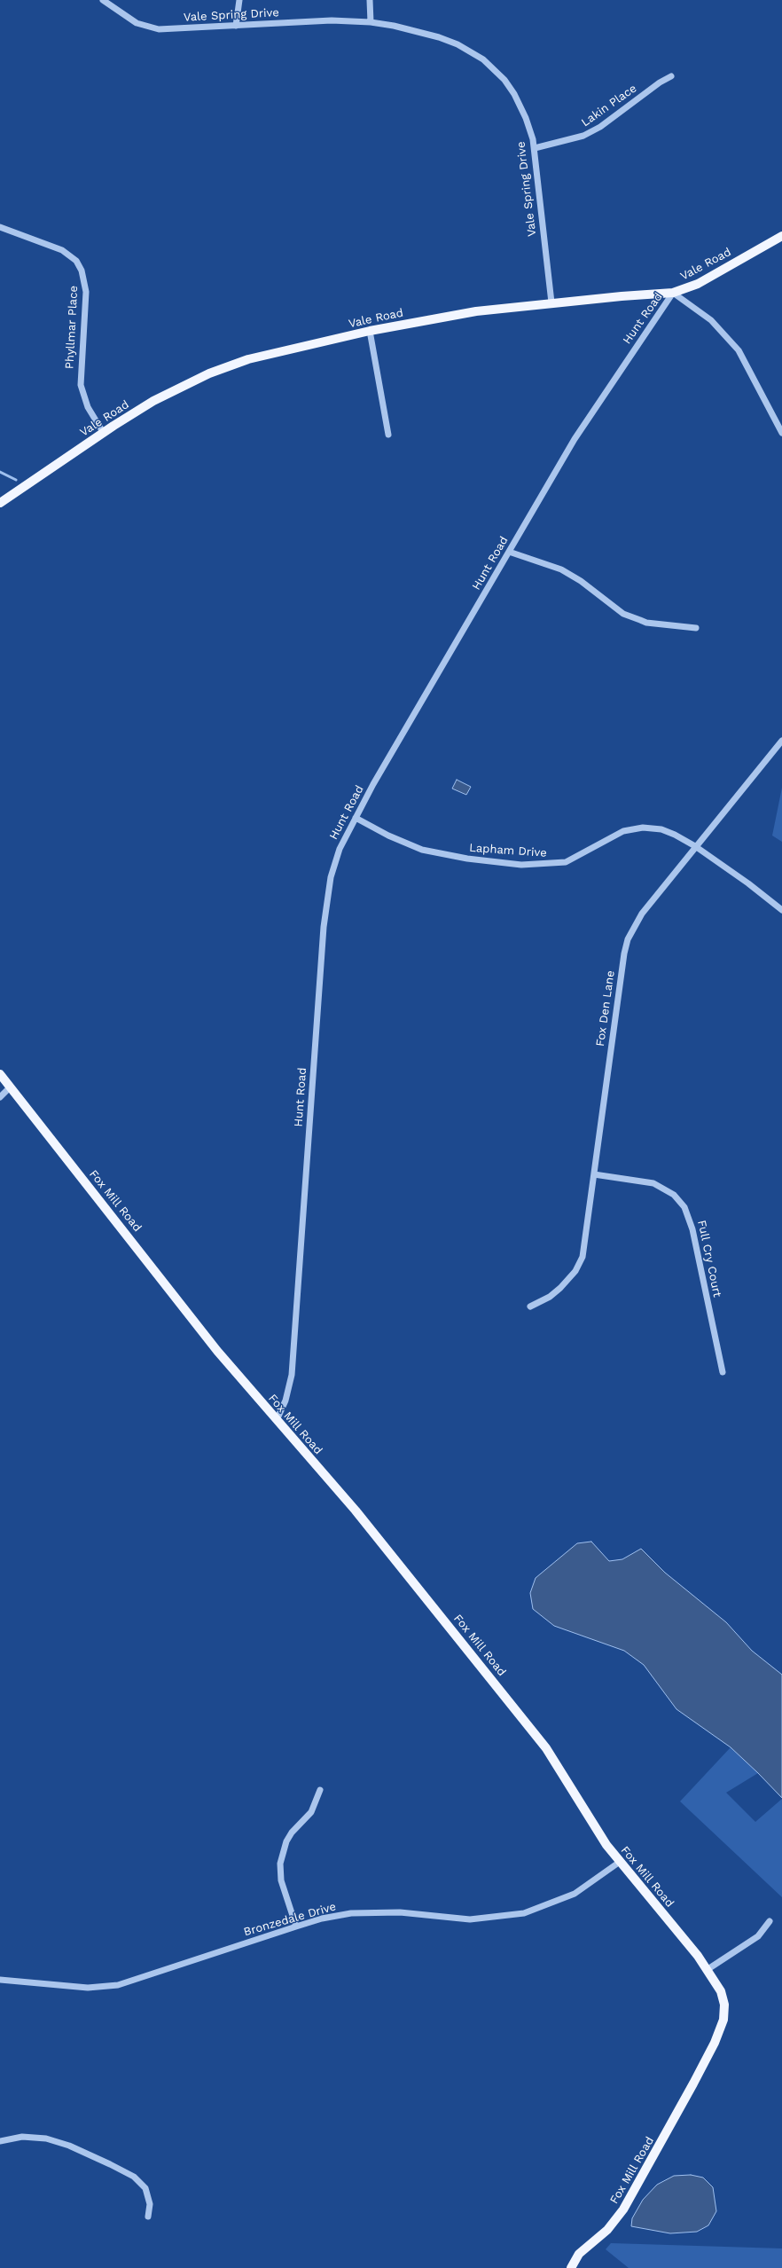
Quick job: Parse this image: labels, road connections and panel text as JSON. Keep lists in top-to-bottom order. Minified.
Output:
{"streets":{"main road":["Vale Road","Fox Mill Road"],"street":["Vale Spring Drive","Lakin Place","Hunt Road","Phyllmar Place","Lapham Drive","Fox Den Lane","Full Cry Court","Bronzedale Drive"]},"crossings":[["Vale Spring Drive","Lakin Place"],["Vale Spring Drive","Vale Road"],["Vale Road","Hunt Road"],["Vale Road","Phyllmar Place"],["Hunt Road","Lapham Drive"],["Hunt Road","Fox Mill Road"],["Lapham Drive","Fox Den Lane"],["Fox Den Lane","Full Cry Court"],["Fox Mill Road","Bronzedale Drive"]]}
